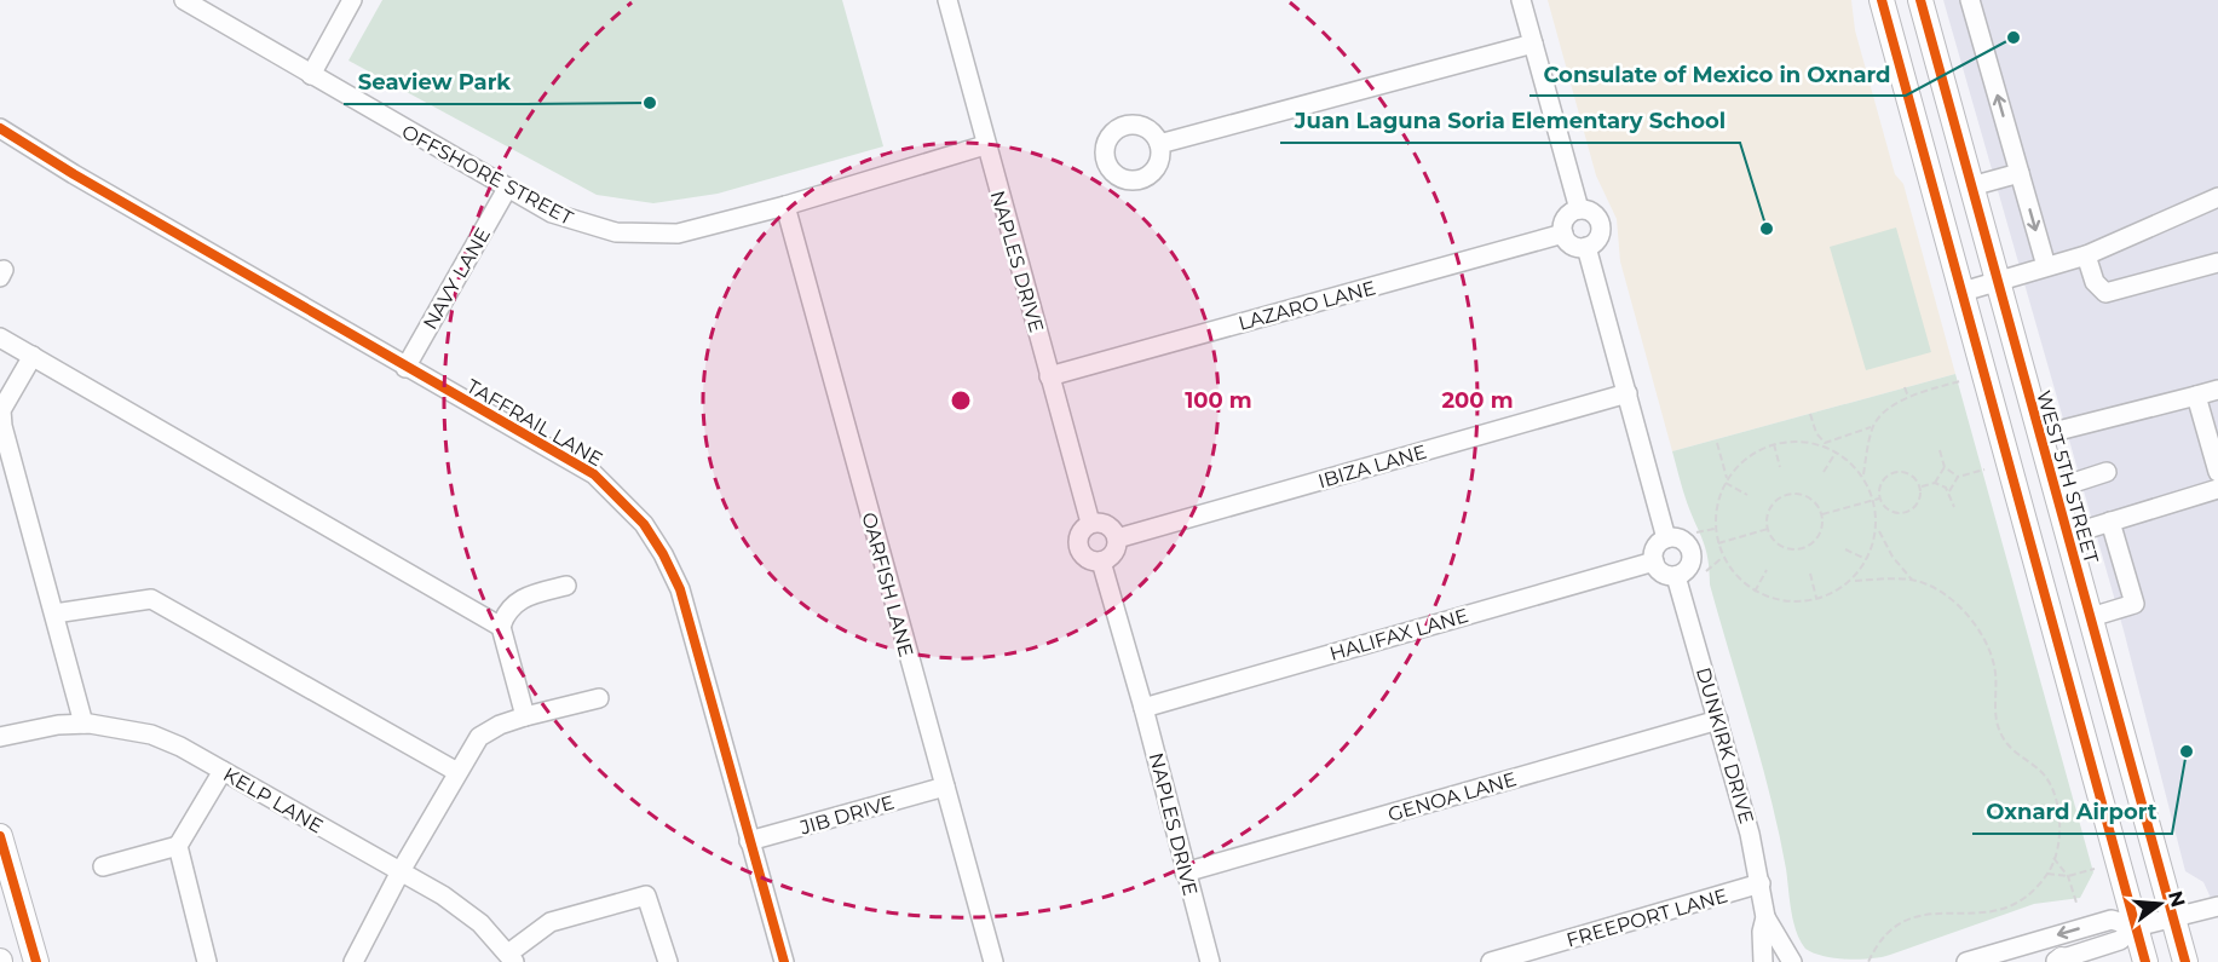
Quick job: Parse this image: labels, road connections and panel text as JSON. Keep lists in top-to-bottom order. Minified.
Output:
{"streets":{"main road":["WEST 5TH STREET"],"street":["OFFSHORE STREET","NAPLES DRIVE","NAVY LANE","LAZARO LANE","TAFFRAIL LANE","IBIZA LANE","OARFISH LANE","HALIFAX LANE","DUNKIRK DRIVE","GENOA LANE","KELP LANE","JIB DRIVE","FREEPORT LANE"]},"crossings":[["OFFSHORE STREET","NAPLES DRIVE"],["OFFSHORE STREET","NAVY LANE"],["OFFSHORE STREET","OARFISH LANE"],["NAPLES DRIVE","LAZARO LANE"],["NAPLES DRIVE","IBIZA LANE"],["NAPLES DRIVE","HALIFAX LANE"],["NAPLES DRIVE","GENOA LANE"],["NAVY LANE","TAFFRAIL LANE"],["TAFFRAIL LANE","JIB DRIVE"],["OARFISH LANE","JIB DRIVE"],["HALIFAX LANE","DUNKIRK DRIVE"],["DUNKIRK DRIVE","GENOA LANE"],["DUNKIRK DRIVE","FREEPORT LANE"]],"places":["Consulate of Mexico in Oxnard","Seaview Park","Juan Laguna Soria Elementary School","Oxnard Airport"],"north":"right","rings":["100 m","200 m"]}
